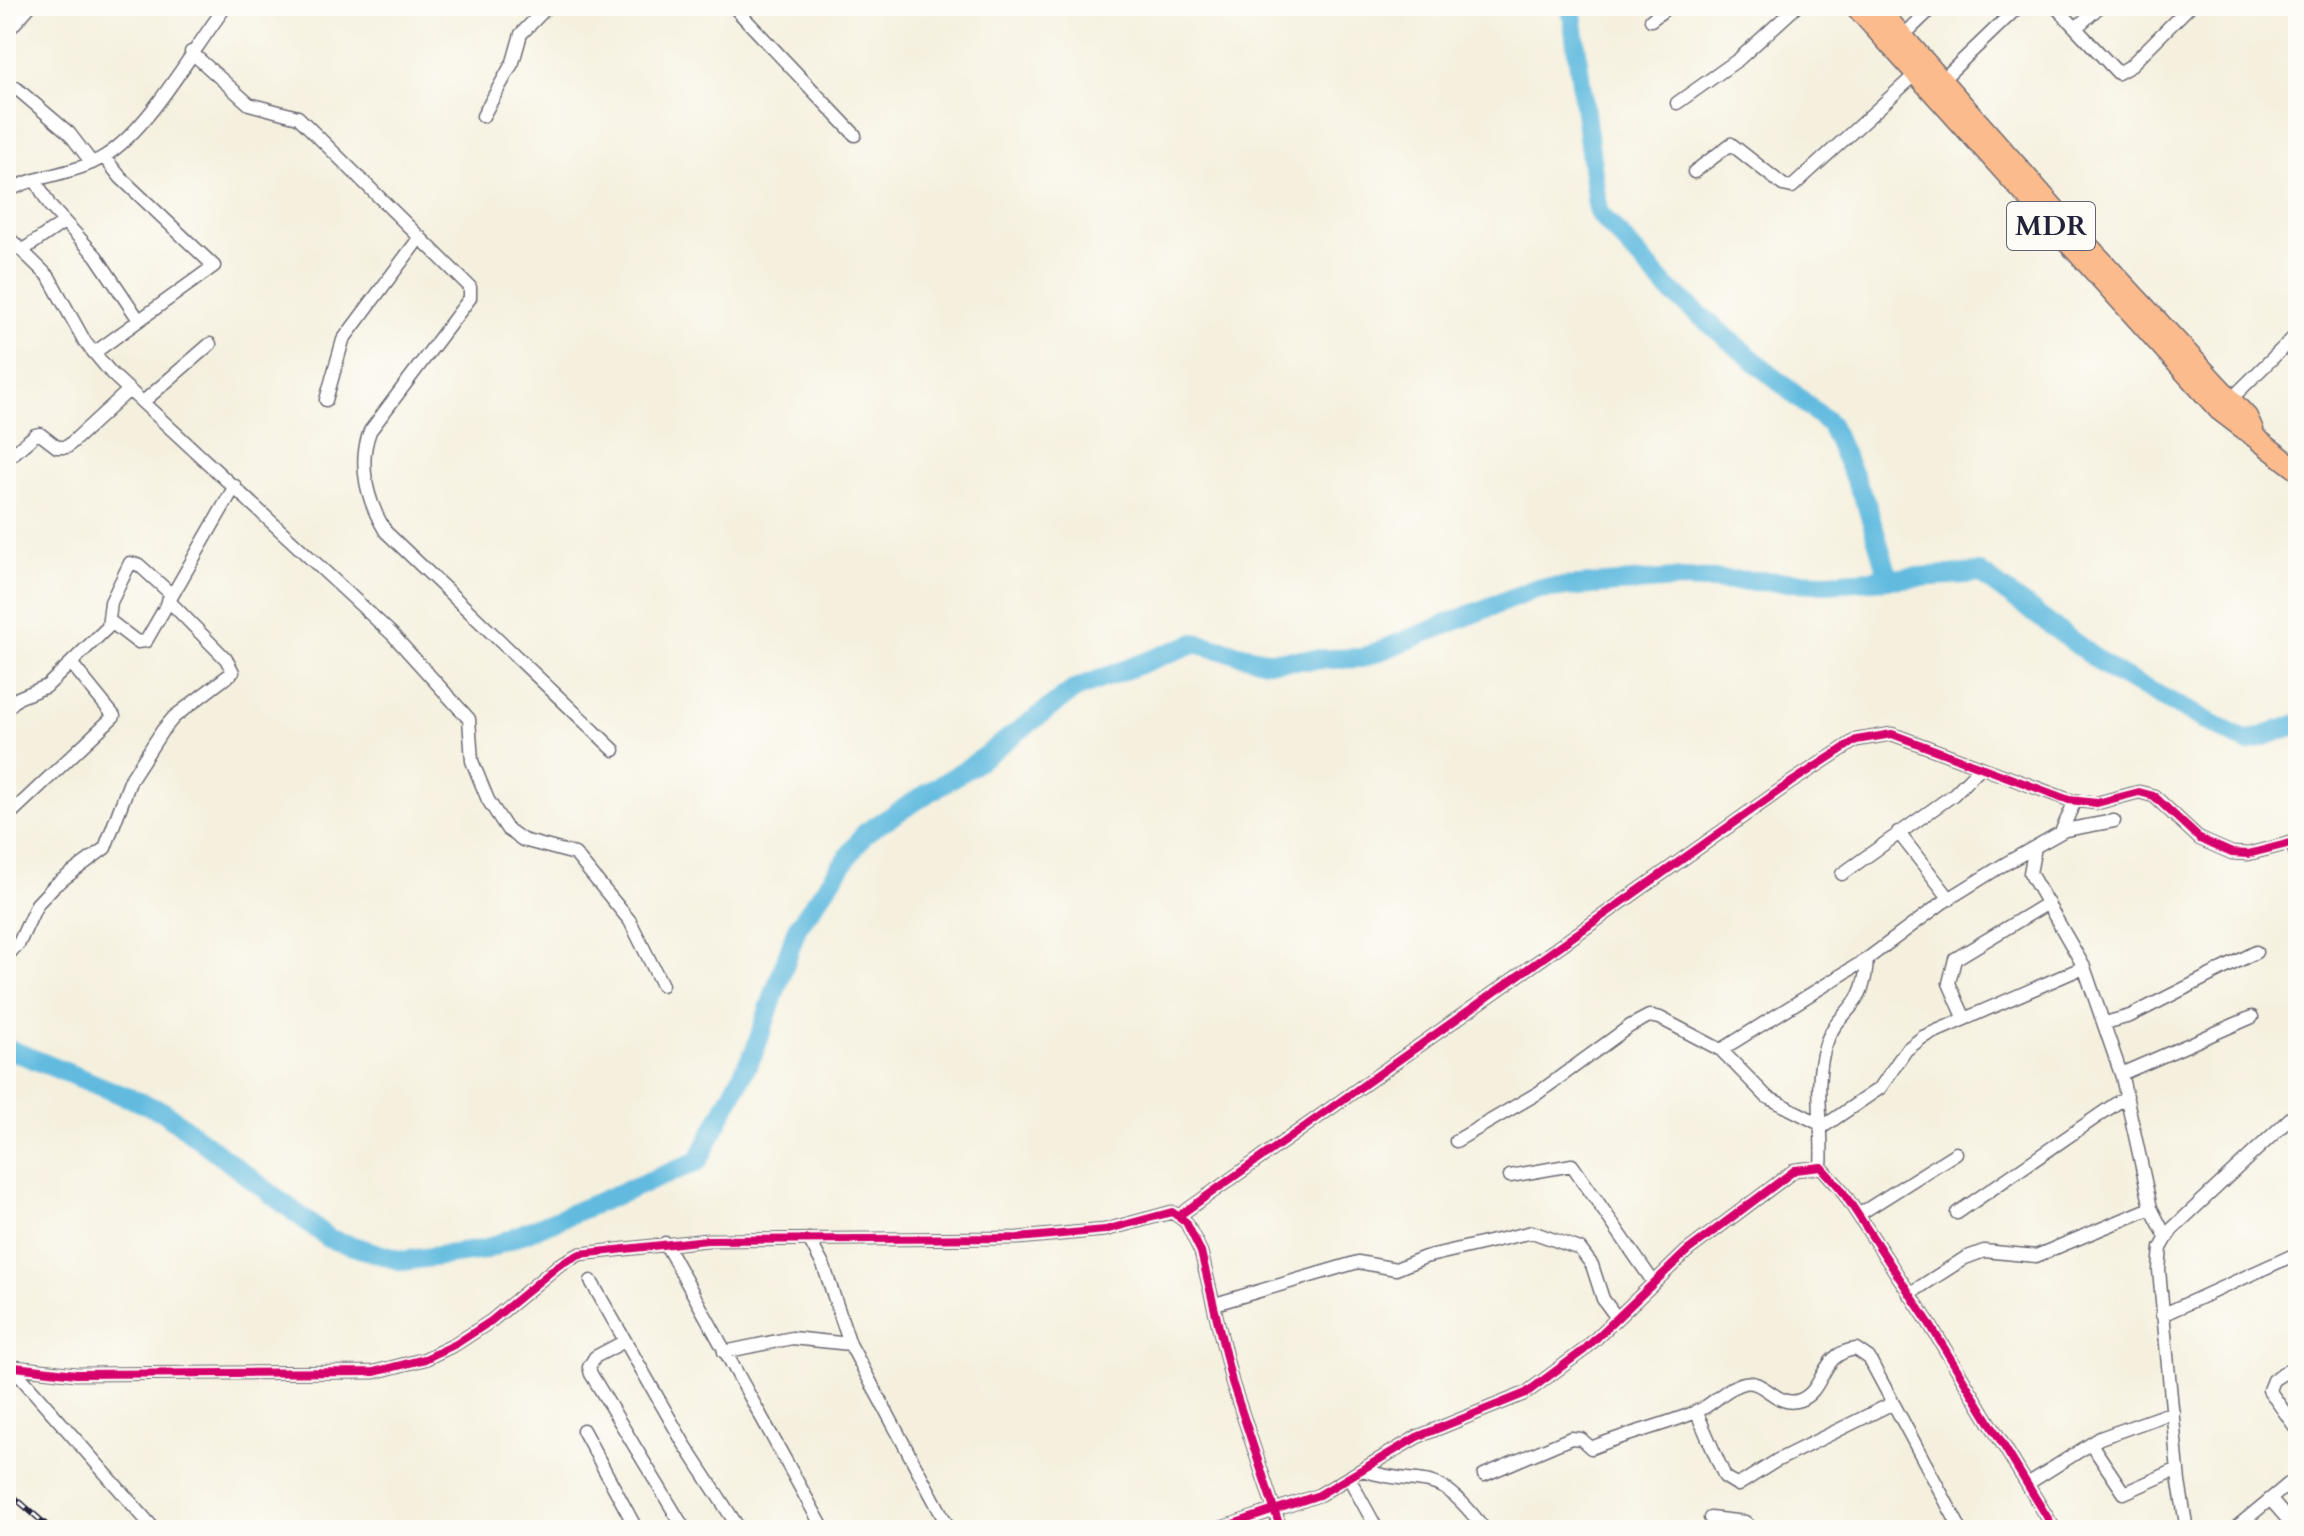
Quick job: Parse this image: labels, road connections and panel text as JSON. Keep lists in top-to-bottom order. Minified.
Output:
{"streets":{"main road":["MDR"]}}
